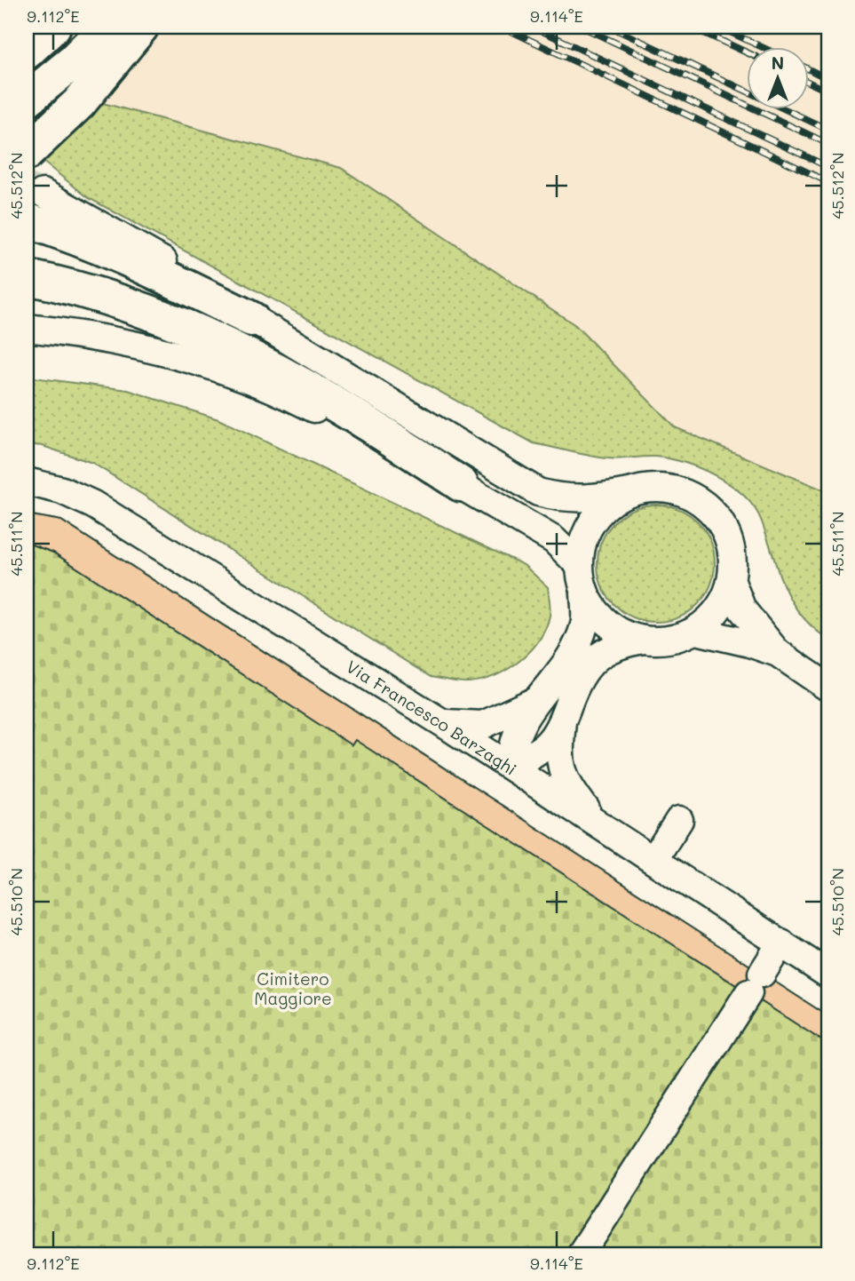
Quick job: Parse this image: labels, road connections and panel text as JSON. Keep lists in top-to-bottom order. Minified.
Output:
{"streets":{"street":["Via Francesco Barzaghi"]},"parks":["Cimitero Maggiore"],"north":"top","coordinates":["9.112°E","9.114°E","45.512°N","45.511°N","45.510°N"]}
